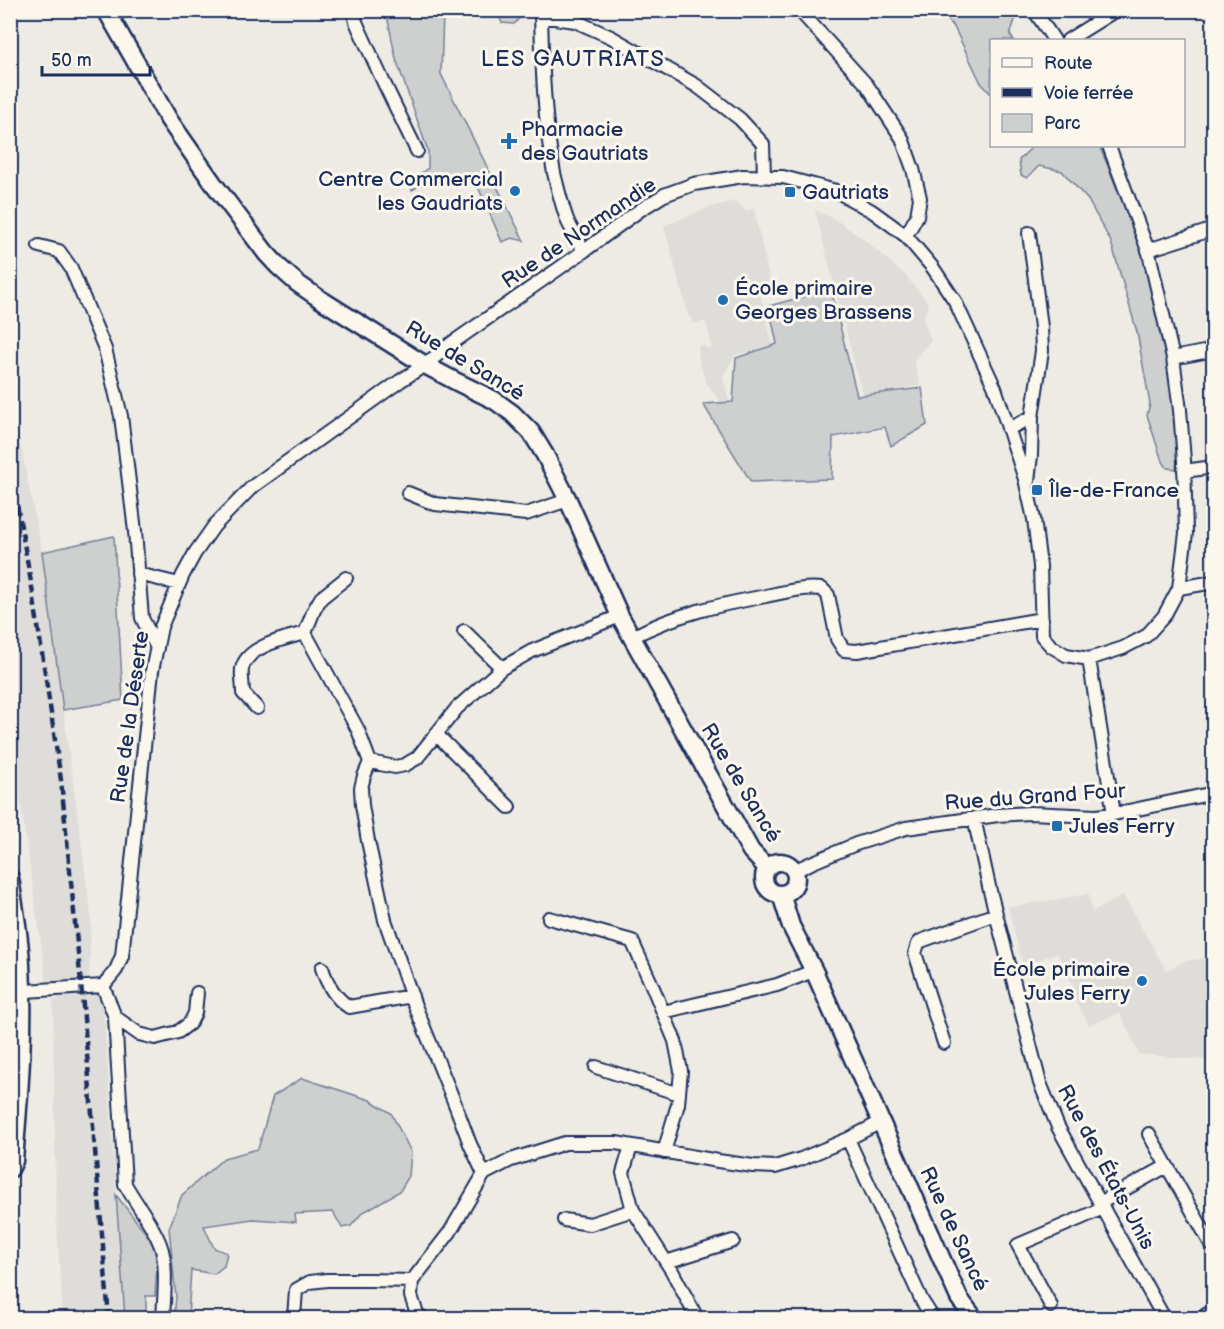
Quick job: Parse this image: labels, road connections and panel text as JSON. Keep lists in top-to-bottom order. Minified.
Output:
{"streets":{"street":["Rue de Normandie","Rue de Sancé","Rue de la Déserte","Rue du Grand Four","Rue des États-Unis"]},"crossings":[["Rue de Normandie","Rue de Sancé"],["Rue de Normandie","Rue de la Déserte"],["Rue de Sancé","Rue de la Déserte"],["Rue de Sancé","Rue du Grand Four"],["Rue du Grand Four","Rue des États-Unis"]],"districts":["LES GAUTRIATS"],"places":{"health":["Pharmacie des Gautriats"],"other":["Centre Commercial les Gaudriats","École primaire Georges Brassens","École primaire Jules Ferry"],"transit":["Gautriats","Île-de-France","Jules Ferry"]},"legend":["Route","Voie ferrée","Parc"],"scale_bar":"50 m"}
